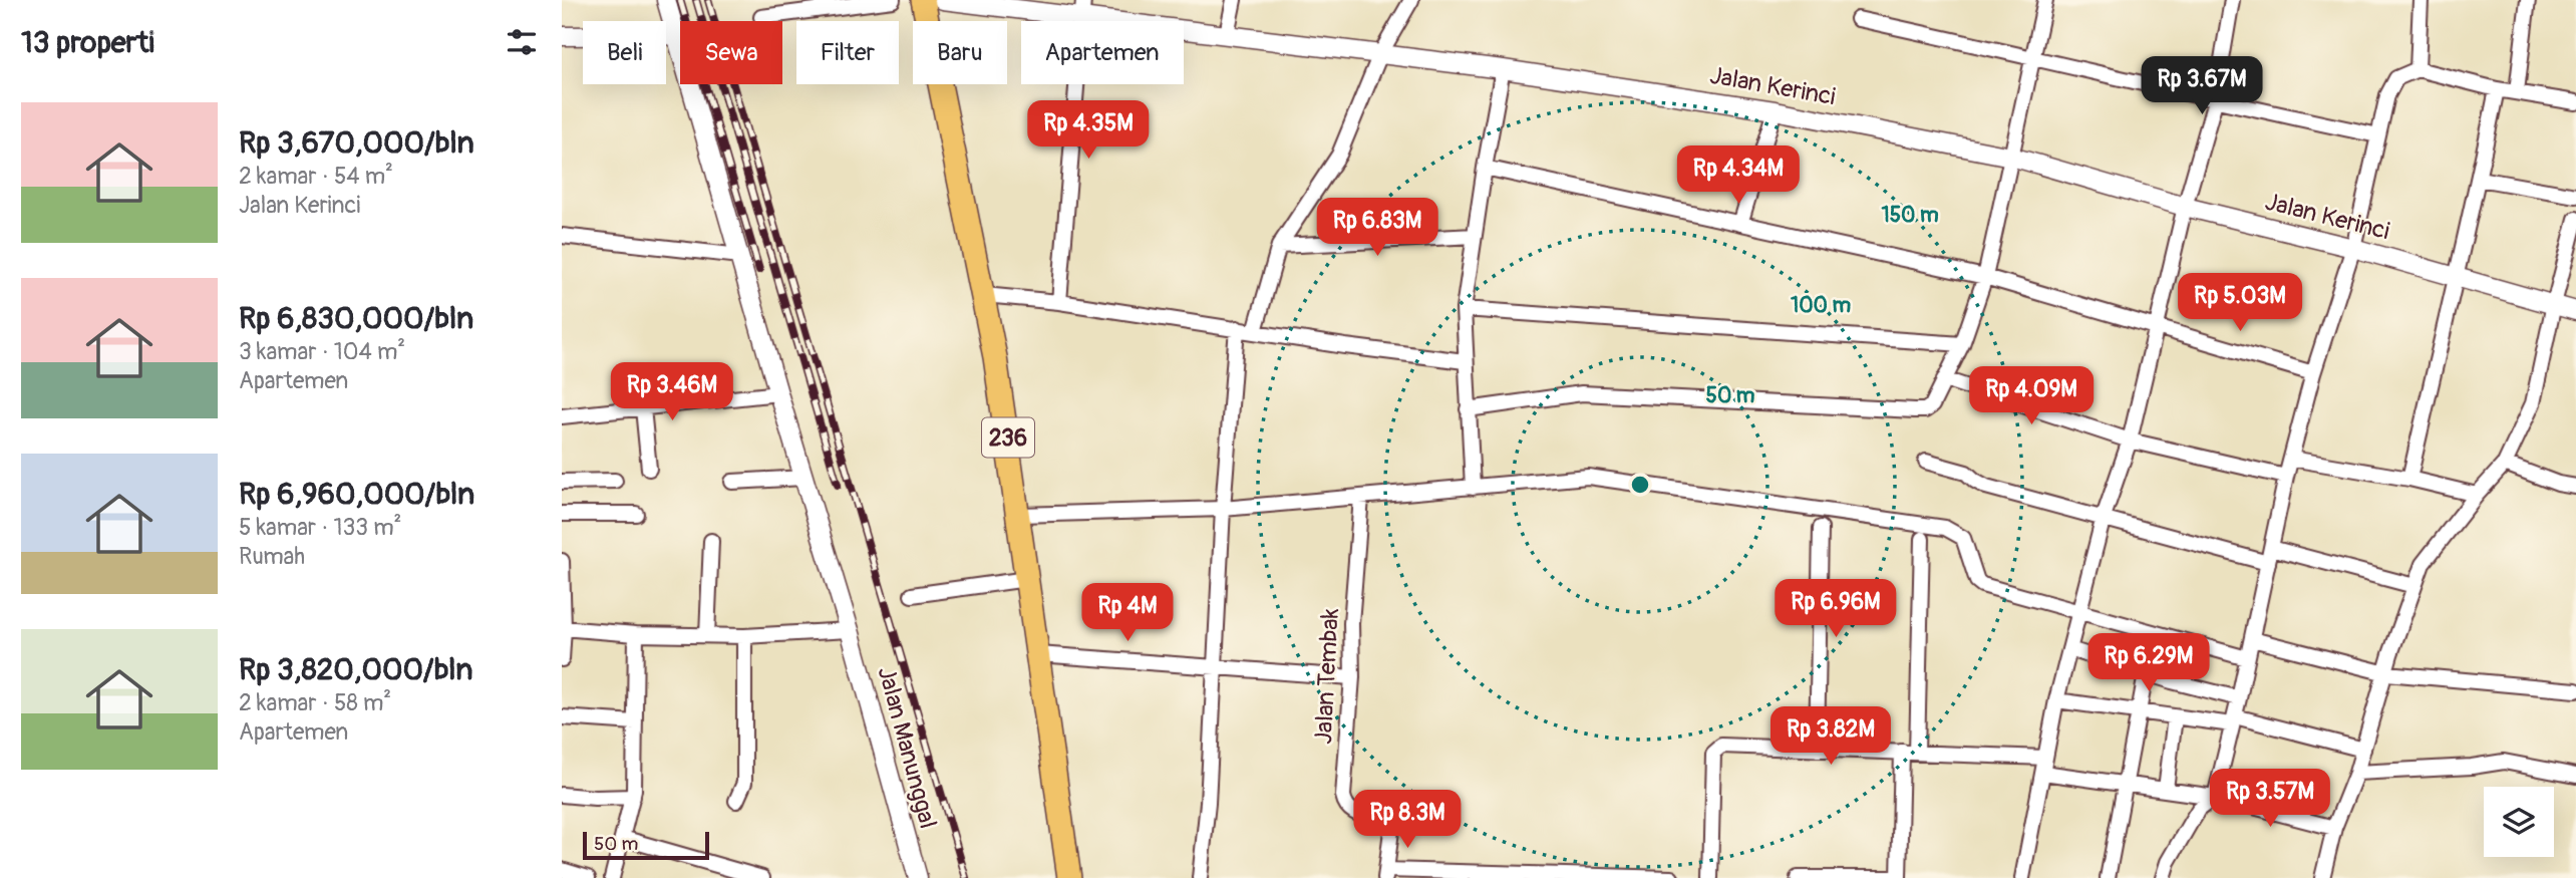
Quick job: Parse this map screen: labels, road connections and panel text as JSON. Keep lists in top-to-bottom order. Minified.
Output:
{"streets":{"main road":["236"],"street":["Jalan Kerinci","Jalan Tembak","Jalan Manunggal"]},"scale_bar":"50 m","page":{"heading":"13 properti","chip":["Beli","Sewa","Filter","Baru","Apartemen"],"price":["Rp 3.67M","Rp 4.35M","Rp 4.34M","Rp 6.83M","Rp 5.03M","Rp 3.46M","Rp 4.09M","Rp 6.96M","Rp 4M","Rp 6.29M","Rp 3.82M","Rp 3.57M","Rp 8.3M"],"list":[{"name":"Rp 3,670,000/bln","note":"2 kamar · 54 m² · Jalan Kerinci"},{"name":"Rp 6,830,000/bln","note":"3 kamar · 104 m² · Apartemen"},{"name":"Rp 6,960,000/bln","note":"5 kamar · 133 m² · Rumah"},{"name":"Rp 3,820,000/bln","note":"2 kamar · 58 m² · Apartemen"}],"scale":"50 m"},"rings":["150 m","100 m","50 m"]}
